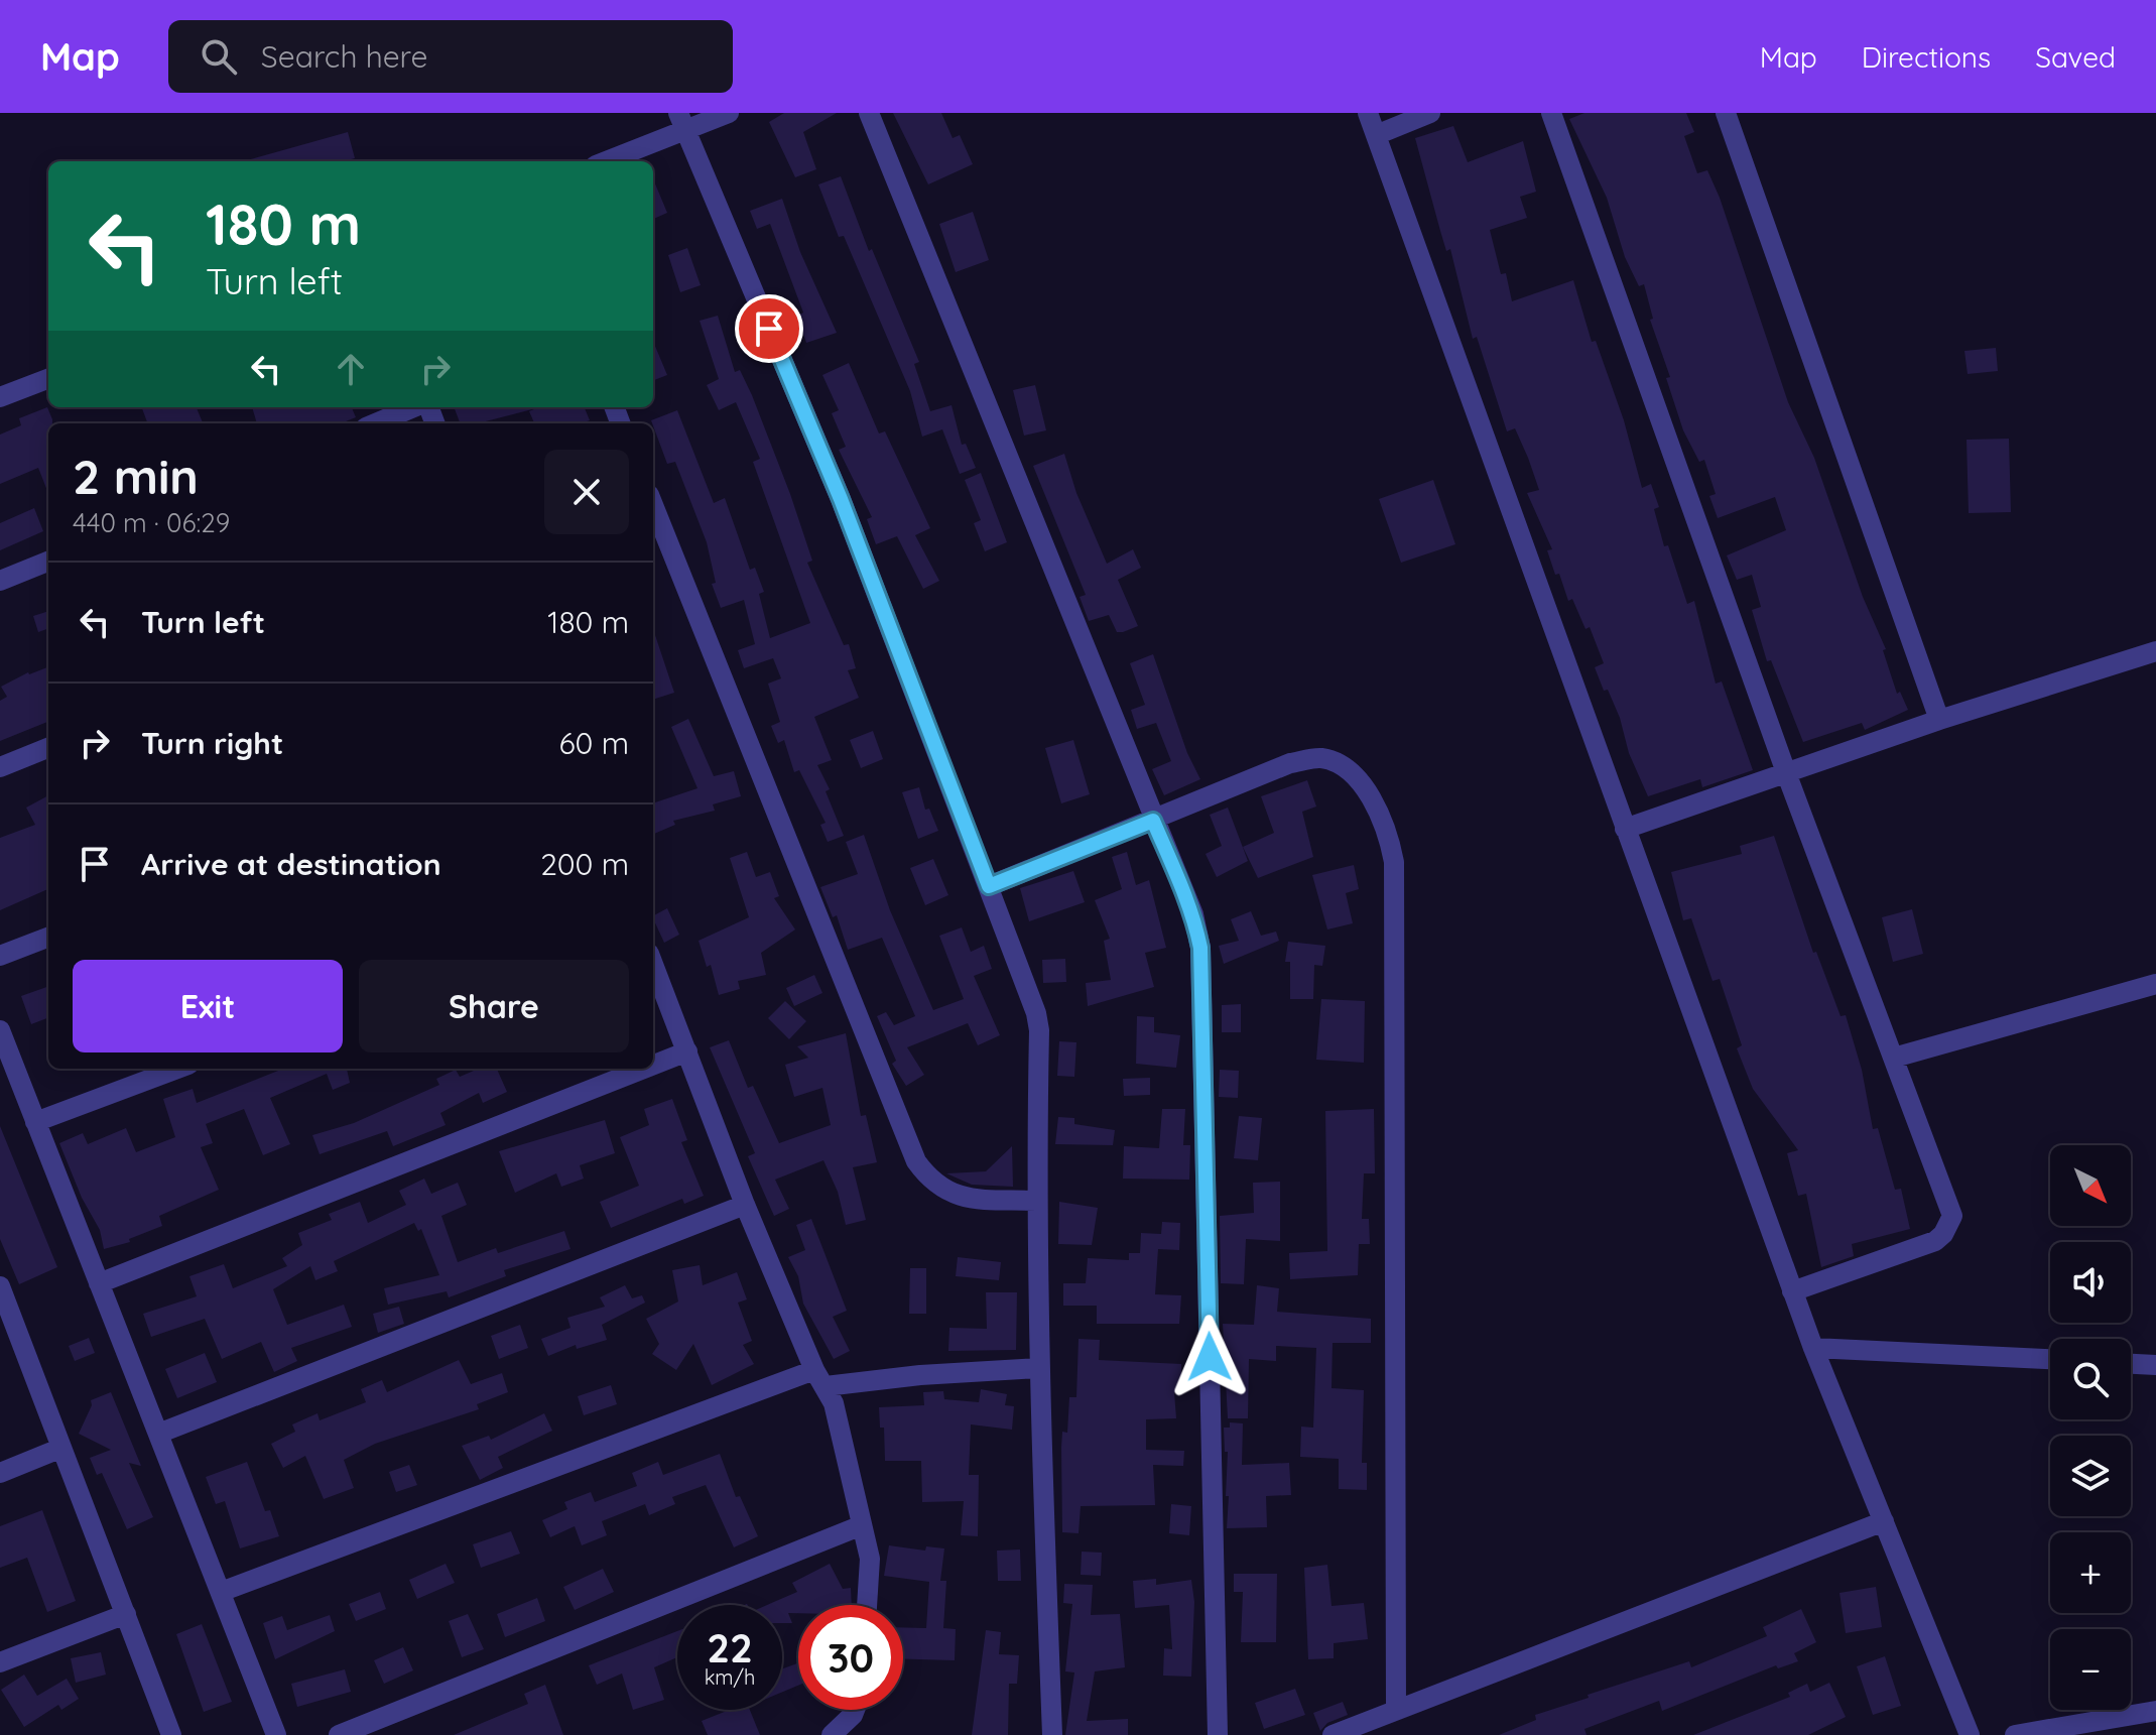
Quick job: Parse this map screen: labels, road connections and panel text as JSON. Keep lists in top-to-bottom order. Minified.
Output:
{"north":"bottom right","page":{"header":"Map","search":"Search here","nav":["Map","Directions","Saved"],"turn":["180 m","Turn left"],"heading":["2 min","440 m · 06:29"],"list":[{"name":"Turn left","value":"180 m"},{"name":"Turn right","value":"60 m"},{"name":"Arrive at destination","value":"200 m"}],"buttons":["Exit","Share"],"map_buttons":["+","−"],"speed":"22 km/h","limit":"30"}}
